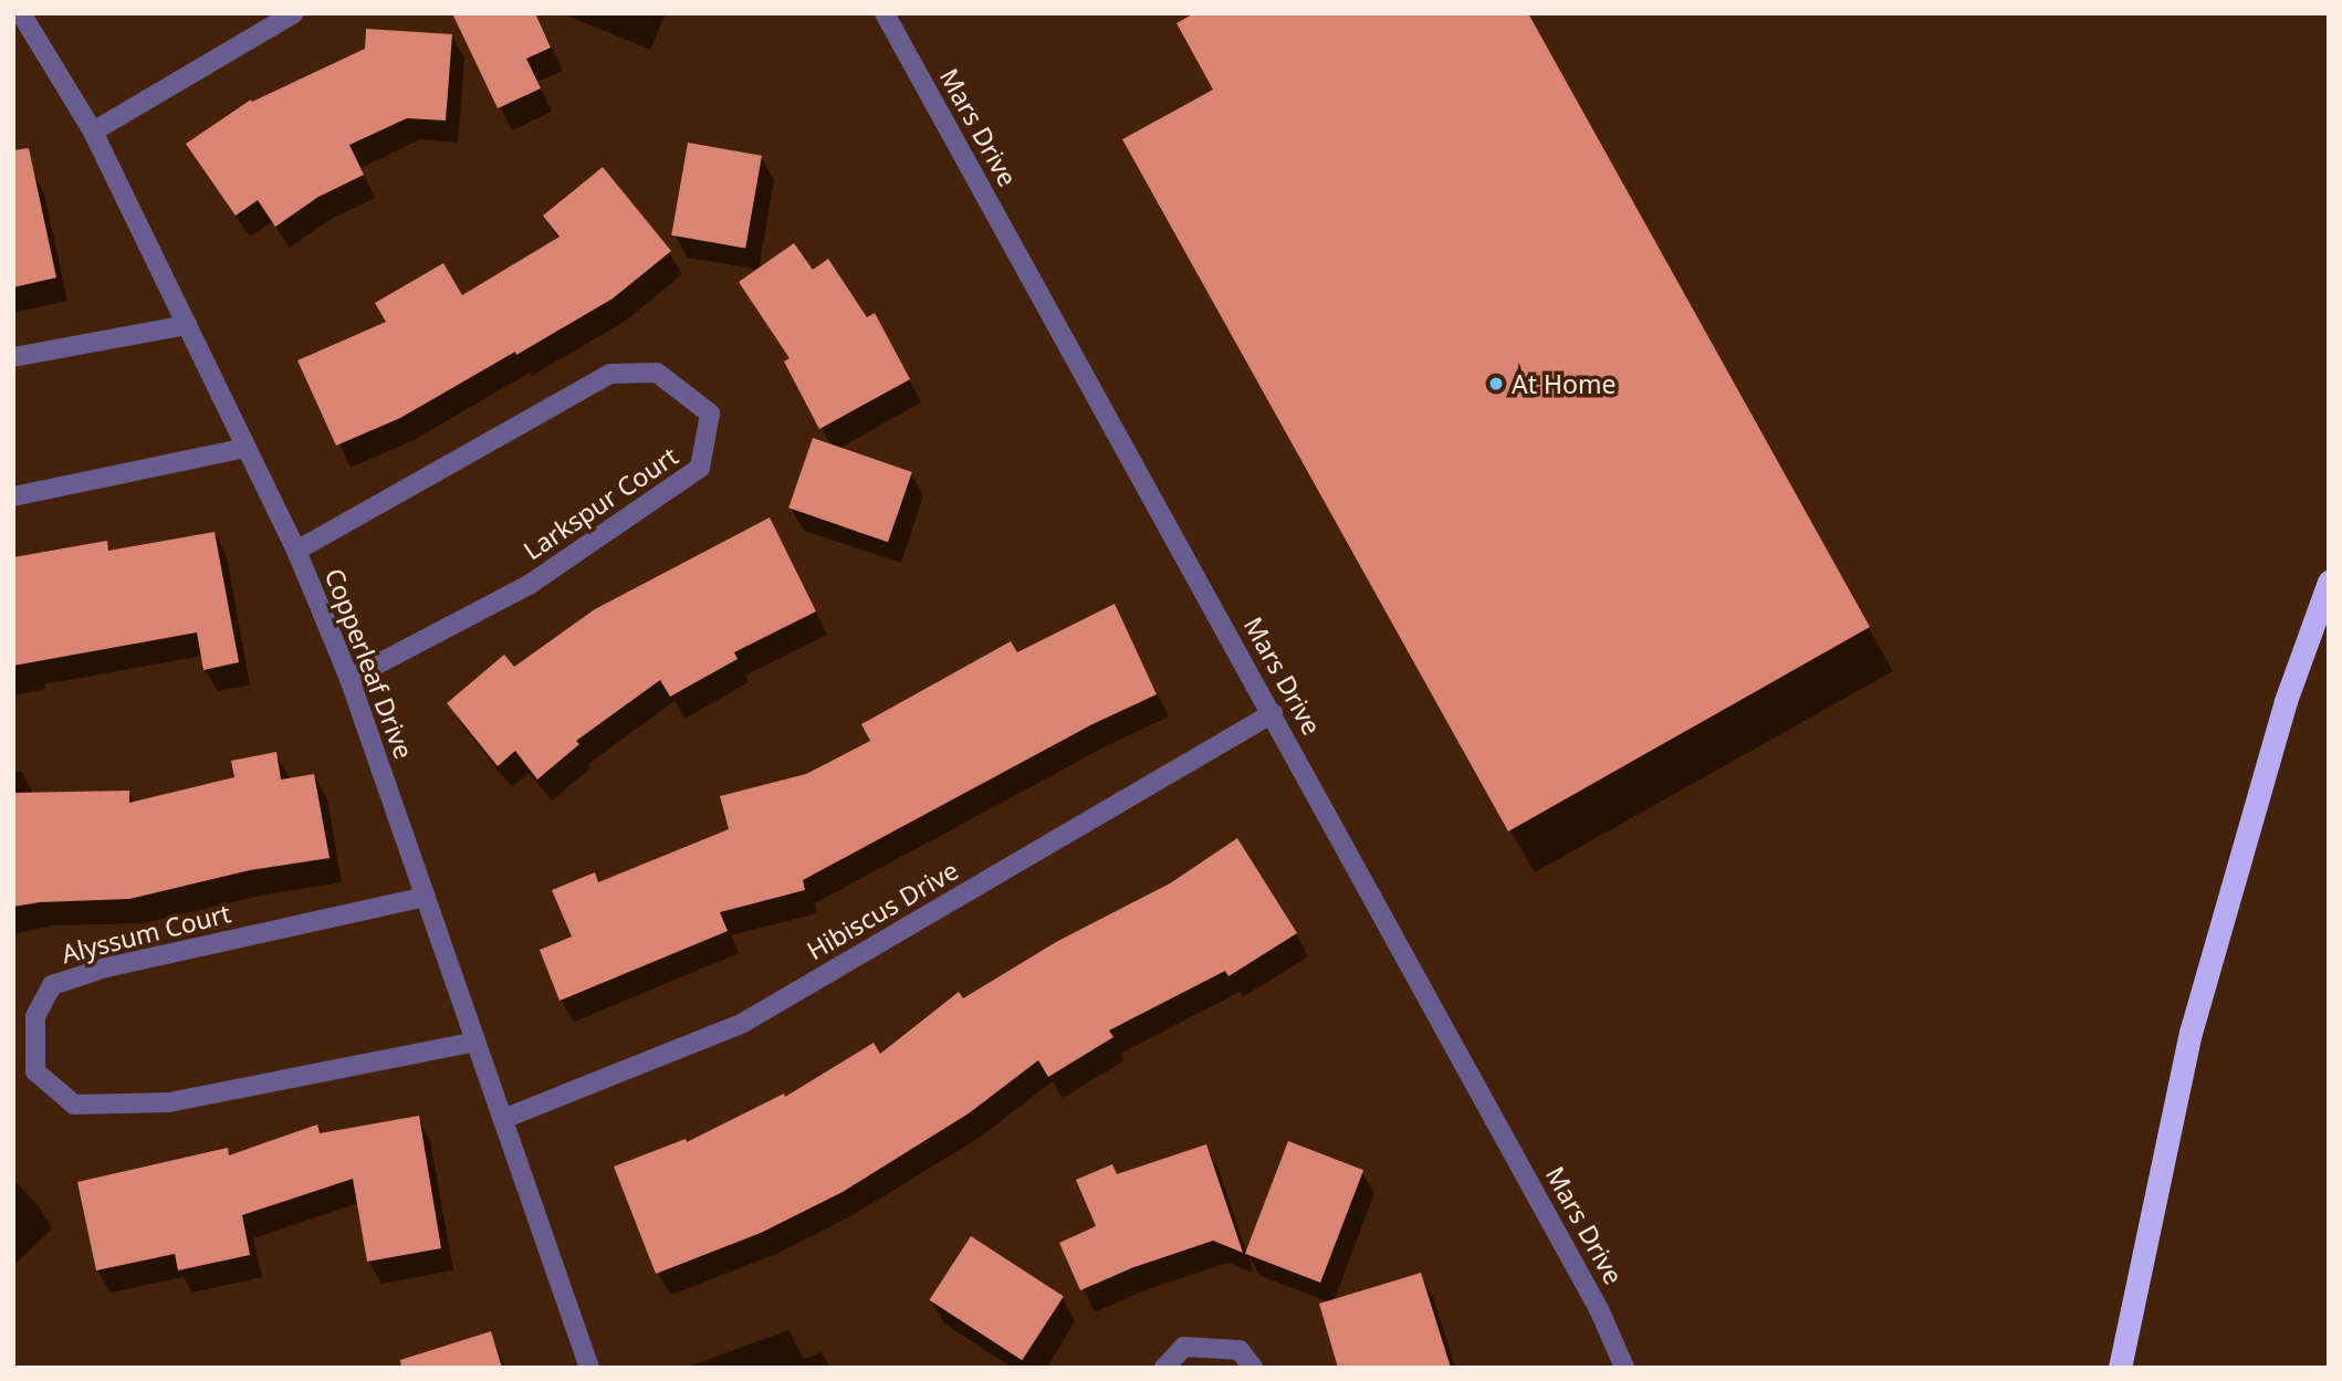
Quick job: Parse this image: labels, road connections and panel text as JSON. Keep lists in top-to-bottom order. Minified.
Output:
{"streets":{"street":["Mars Drive","Larkspur Court","Copperleaf Drive","Hibiscus Drive","Alyssum Court"]},"crossings":[["Mars Drive","Hibiscus Drive"],["Larkspur Court","Copperleaf Drive"],["Copperleaf Drive","Hibiscus Drive"],["Copperleaf Drive","Alyssum Court"]],"places":["At Home"]}
